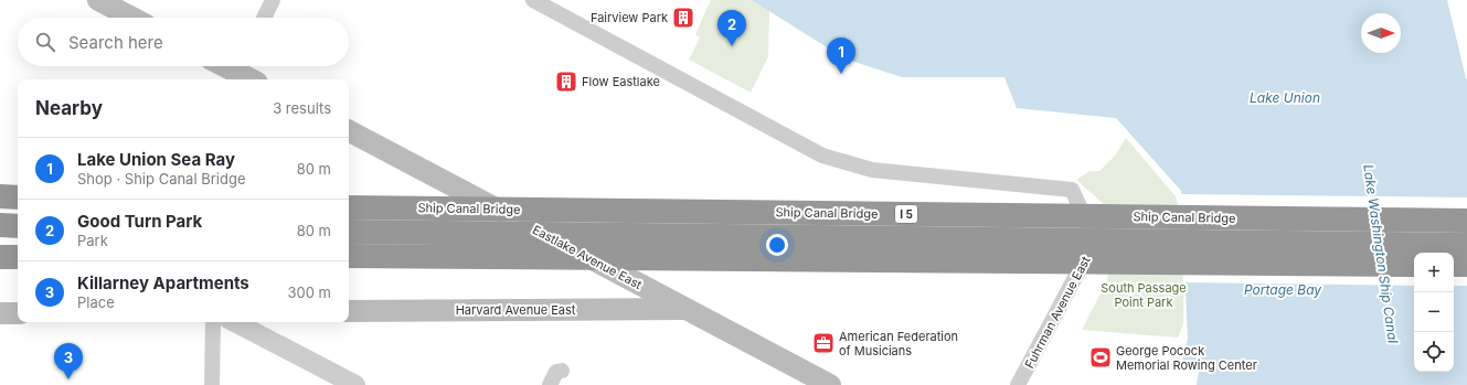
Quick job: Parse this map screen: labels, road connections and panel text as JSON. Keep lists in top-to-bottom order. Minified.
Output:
{"streets":{"highway":["Ship Canal Bridge","I 5"],"main road":["Eastlake Avenue East","Harvard Avenue East"],"street":["Fuhrman Avenue East"]},"crossings":[["Eastlake Avenue East","Harvard Avenue East"]],"water":["Lake Union","Lake Washington Ship Canal","Portage Bay"],"parks":["South Passage Point Park"],"places":{"building":["Fairview Park","Flow Eastlake"],"office":["American Federation of Musicians"],"sports":["George Pocock Memorial Rowing Center"]},"north":"right","page":{"pins":["2","1","3"],"search":"Search here","heading":["Nearby","3 results"],"list":[{"mark":"1","name":"Lake Union Sea Ray","note":"Shop · Ship Canal Bridge","value":"80 m"},{"mark":"2","name":"Good Turn Park","note":"Park","value":"80 m"},{"mark":"3","name":"Killarney Apartments","note":"Place","value":"300 m"}],"map_buttons":["+","−"]}}
